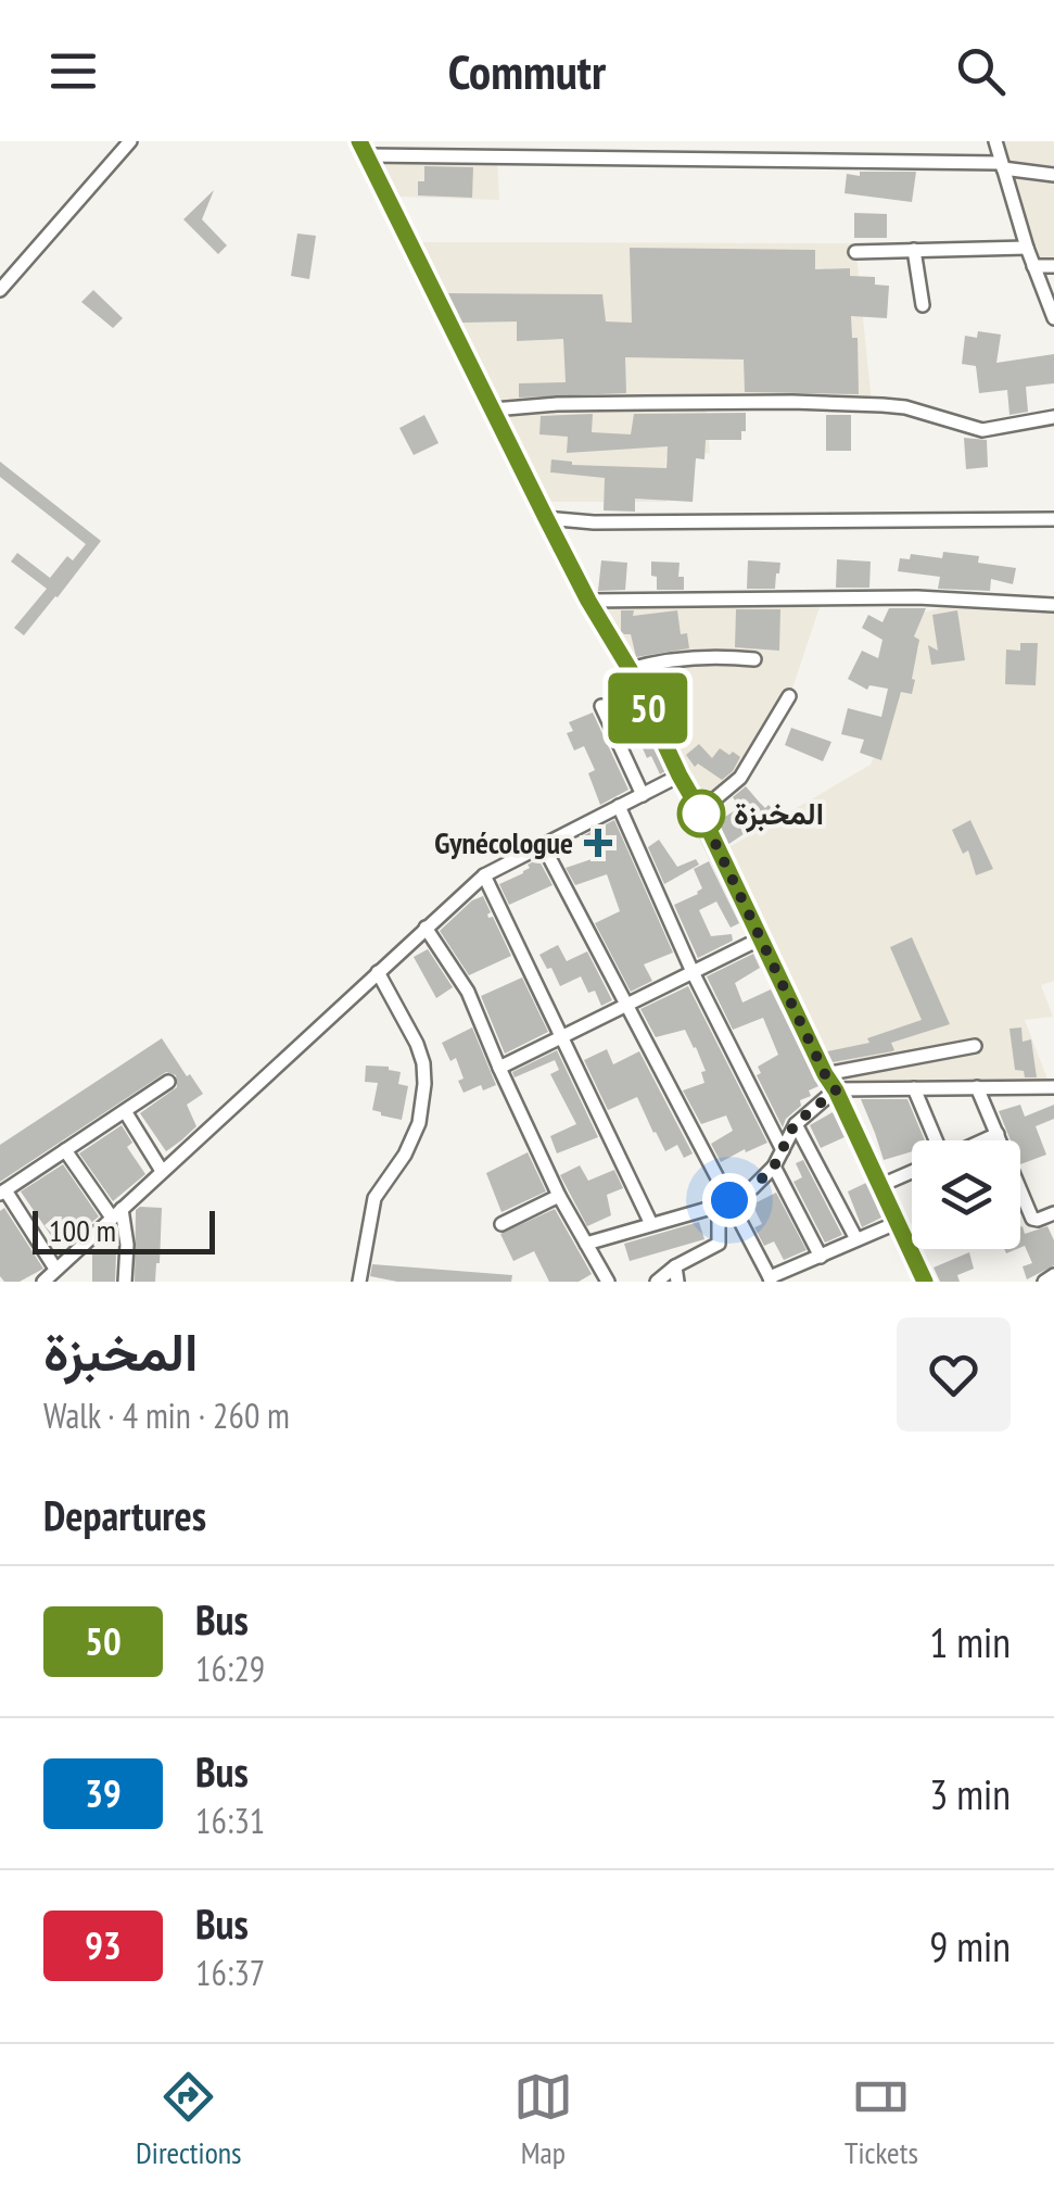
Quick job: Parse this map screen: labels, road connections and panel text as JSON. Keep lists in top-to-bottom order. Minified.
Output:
{"places":{"other":["المخبزة"],"health":["Gynécologue"]},"lines":["bus line 50"],"scale_bar":"100 m","page":{"header":"Commutr","on_map":"50","scale":"100 m","heading":[["المخبزة","Walk · 4 min · 260 m"],"Departures"],"list":[{"mark":"50","name":"Bus","note":"16:29","value":"1 min"},{"mark":"39","name":"Bus","note":"16:31","value":"3 min"},{"mark":"93","name":"Bus","note":"16:37","value":"9 min"}],"tabs":["Directions","Map","Tickets"]}}
